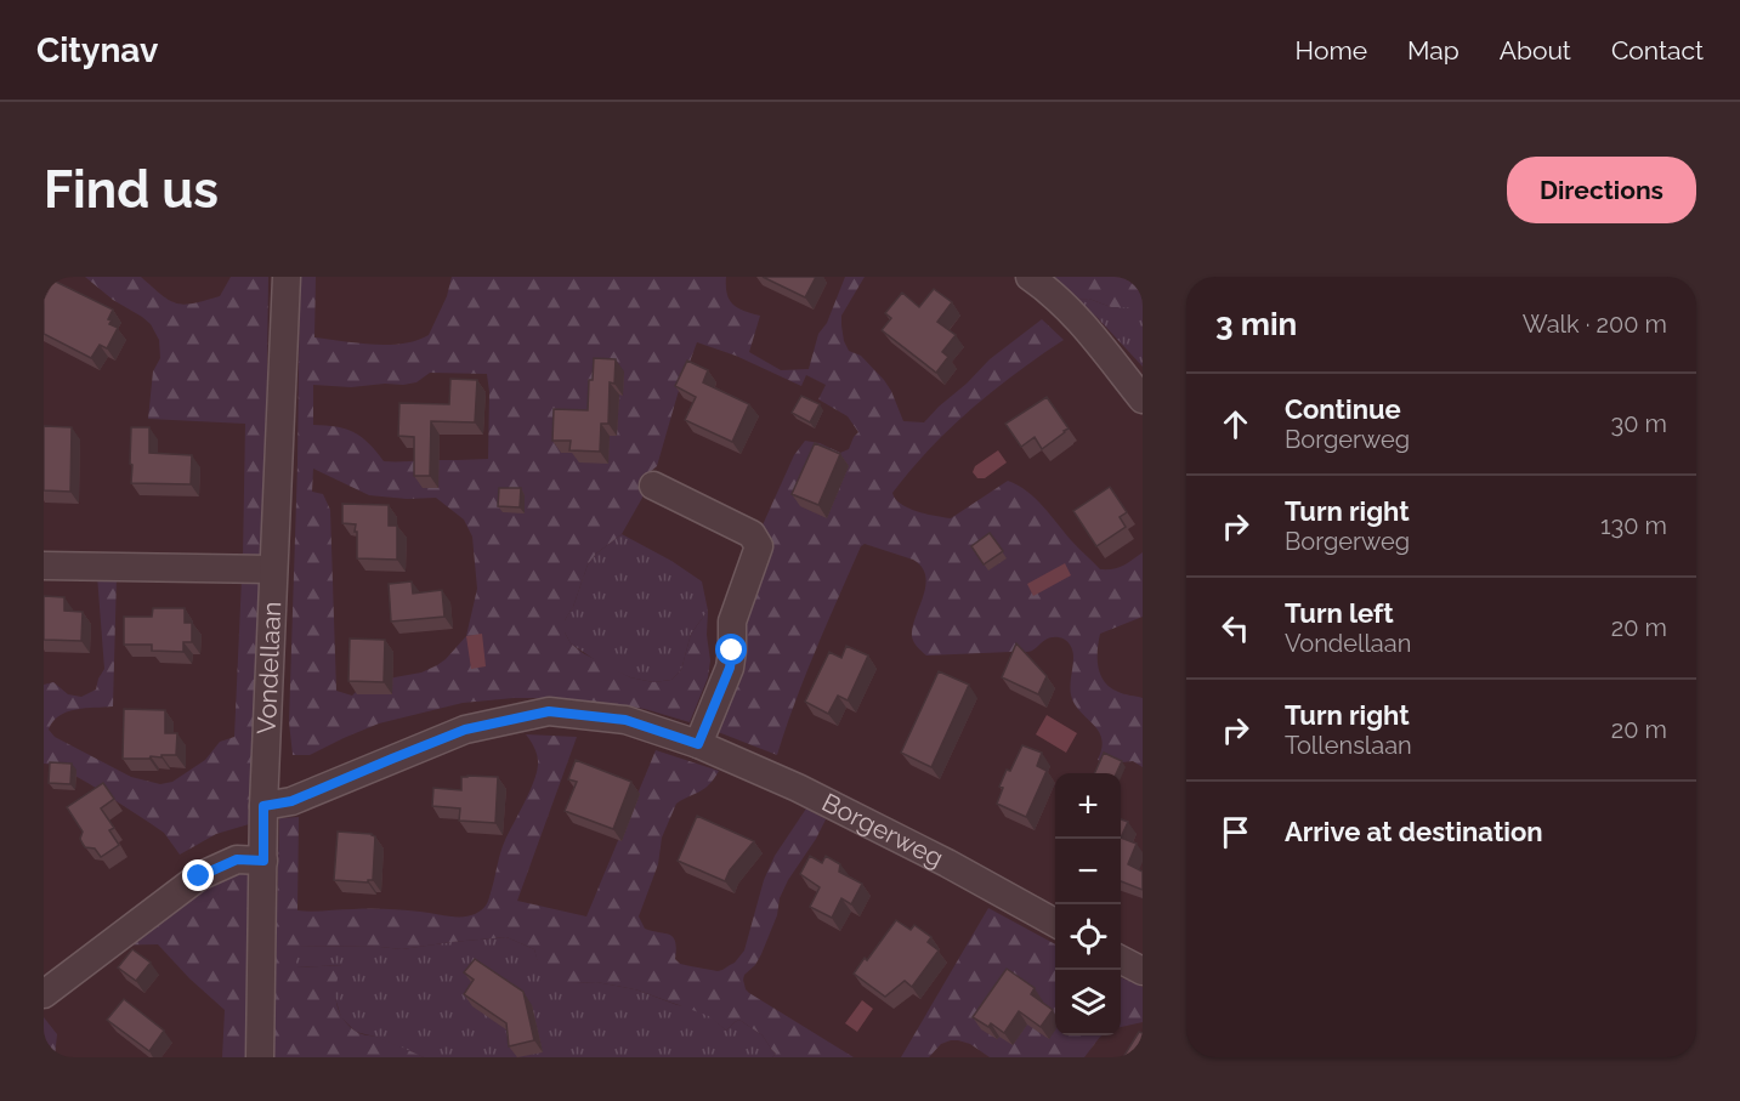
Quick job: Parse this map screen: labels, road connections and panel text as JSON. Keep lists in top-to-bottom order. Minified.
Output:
{"streets":{"street":["Vondellaan","Borgerweg"]},"crossings":[["Vondellaan","Borgerweg"]],"page":{"header":"Citynav","nav":["Home","Map","About","Contact"],"buttons":"Directions","title":"Find us","heading":["3 min","Walk · 200 m"],"list":[["Continue","Borgerweg","30 m"],["Turn right","Borgerweg","130 m"],["Turn left","Vondellaan","20 m"],["Turn right","Tollenslaan","20 m"],"Arrive at destination"],"map_buttons":["+","−"]}}
